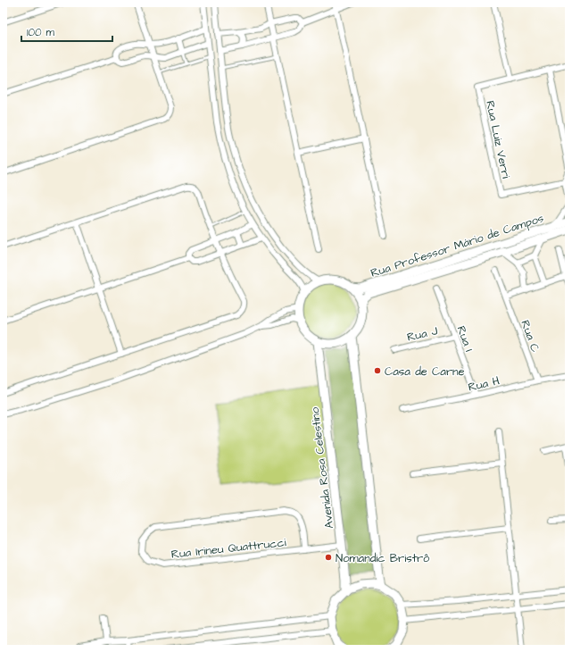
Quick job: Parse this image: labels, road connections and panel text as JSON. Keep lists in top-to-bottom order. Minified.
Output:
{"streets":{"street":["Rua Luiz Verri","Rua Professor Mário de Campos","Rua J","Rua C","Rua I","Rua H","Avenida Rosa Celestino","Rua Irineu Quattrucci"]},"crossings":[["Rua Professor Mário de Campos","Avenida Rosa Celestino"],["Rua J","Rua I"],["Rua C","Rua H"],["Rua I","Rua H"],["Avenida Rosa Celestino","Rua Irineu Quattrucci"]],"places":["Casa de Carne","Nomandic Bristrô"],"scale_bar":"100 m"}
